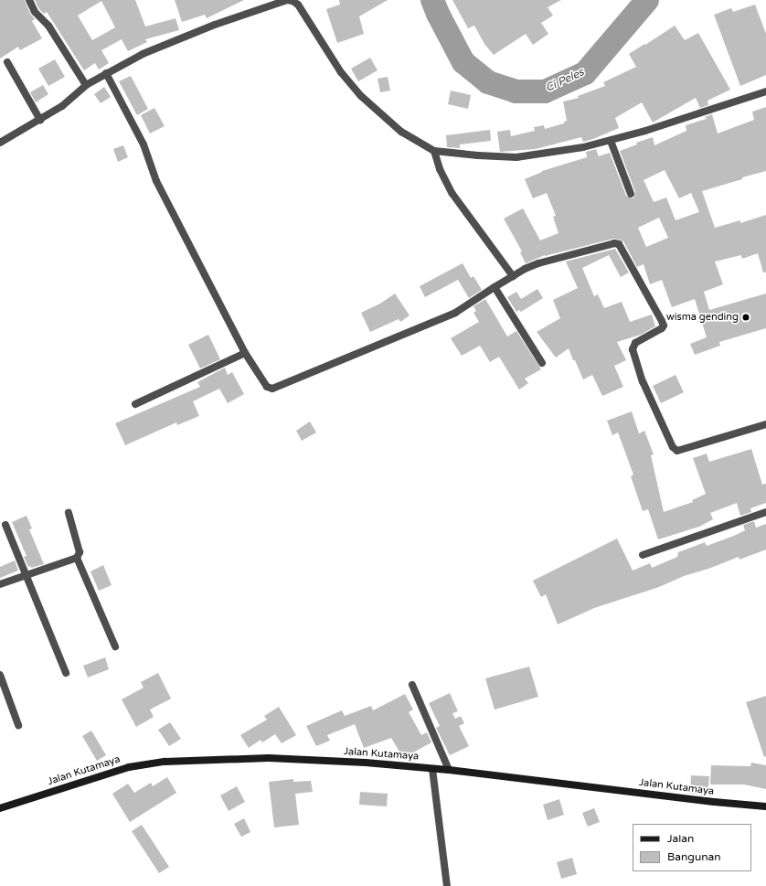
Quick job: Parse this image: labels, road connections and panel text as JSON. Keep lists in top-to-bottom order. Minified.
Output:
{"streets":{"main road":["Jalan Kutamaya"]},"water":["Ci Peles"],"places":["wisma gending"],"legend":["Jalan","Bangunan"]}
